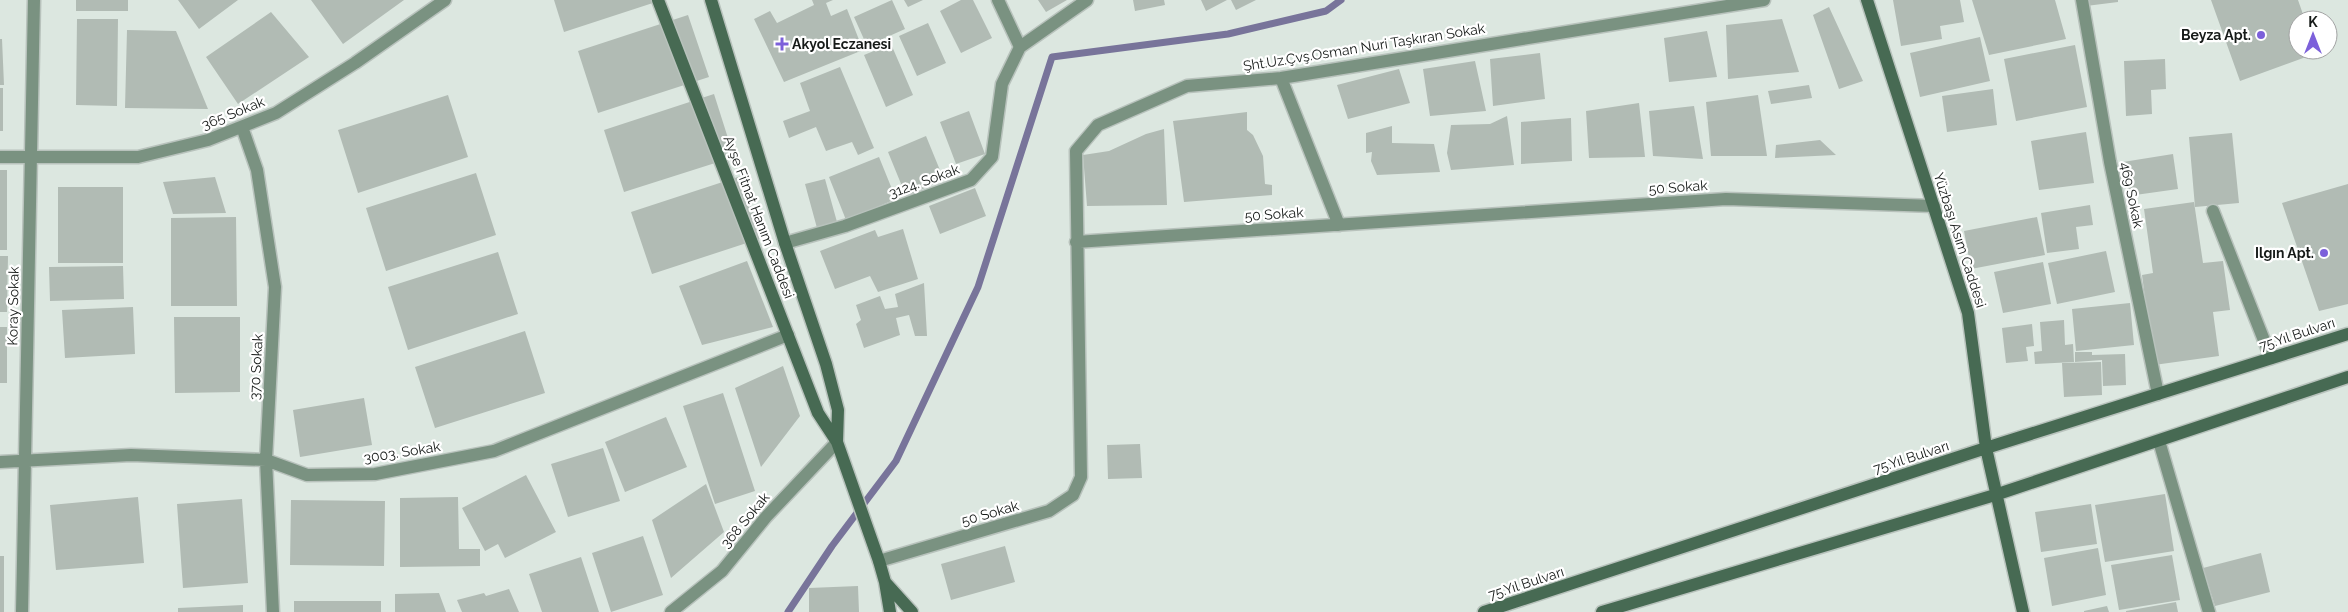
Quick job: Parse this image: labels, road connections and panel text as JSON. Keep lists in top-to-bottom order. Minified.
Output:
{"streets":{"main road":["Ayşe Fitnat Hanım Caddesi","Yüzbaşı Asım Caddesi","75.Yıl Bulvarı"],"street":["Şht.Uz.Çvş.Osman Nuri Taşkıran Sokak","365 Sokak","3124. Sokak","50 Sokak","469 Sokak","Koray Sokak","370 Sokak","3003. Sokak","368 Sokak"]},"crossings":[["Şht.Uz.Çvş.Osman Nuri Taşkıran Sokak","50 Sokak"],["365 Sokak","Koray Sokak"],["365 Sokak","370 Sokak"],["3124. Sokak","Ayşe Fitnat Hanım Caddesi"],["50 Sokak","Ayşe Fitnat Hanım Caddesi"],["50 Sokak","Yüzbaşı Asım Caddesi"],["469 Sokak","75.Yıl Bulvarı"],["Ayşe Fitnat Hanım Caddesi","3003. Sokak"],["Ayşe Fitnat Hanım Caddesi","368 Sokak"],["Yüzbaşı Asım Caddesi","75.Yıl Bulvarı"],["Koray Sokak","3003. Sokak"],["370 Sokak","3003. Sokak"]],"places":{"other":["Beyza Apt.","Ilgın Apt."],"health":["Akyol Eczanesi"]},"north":"top"}
